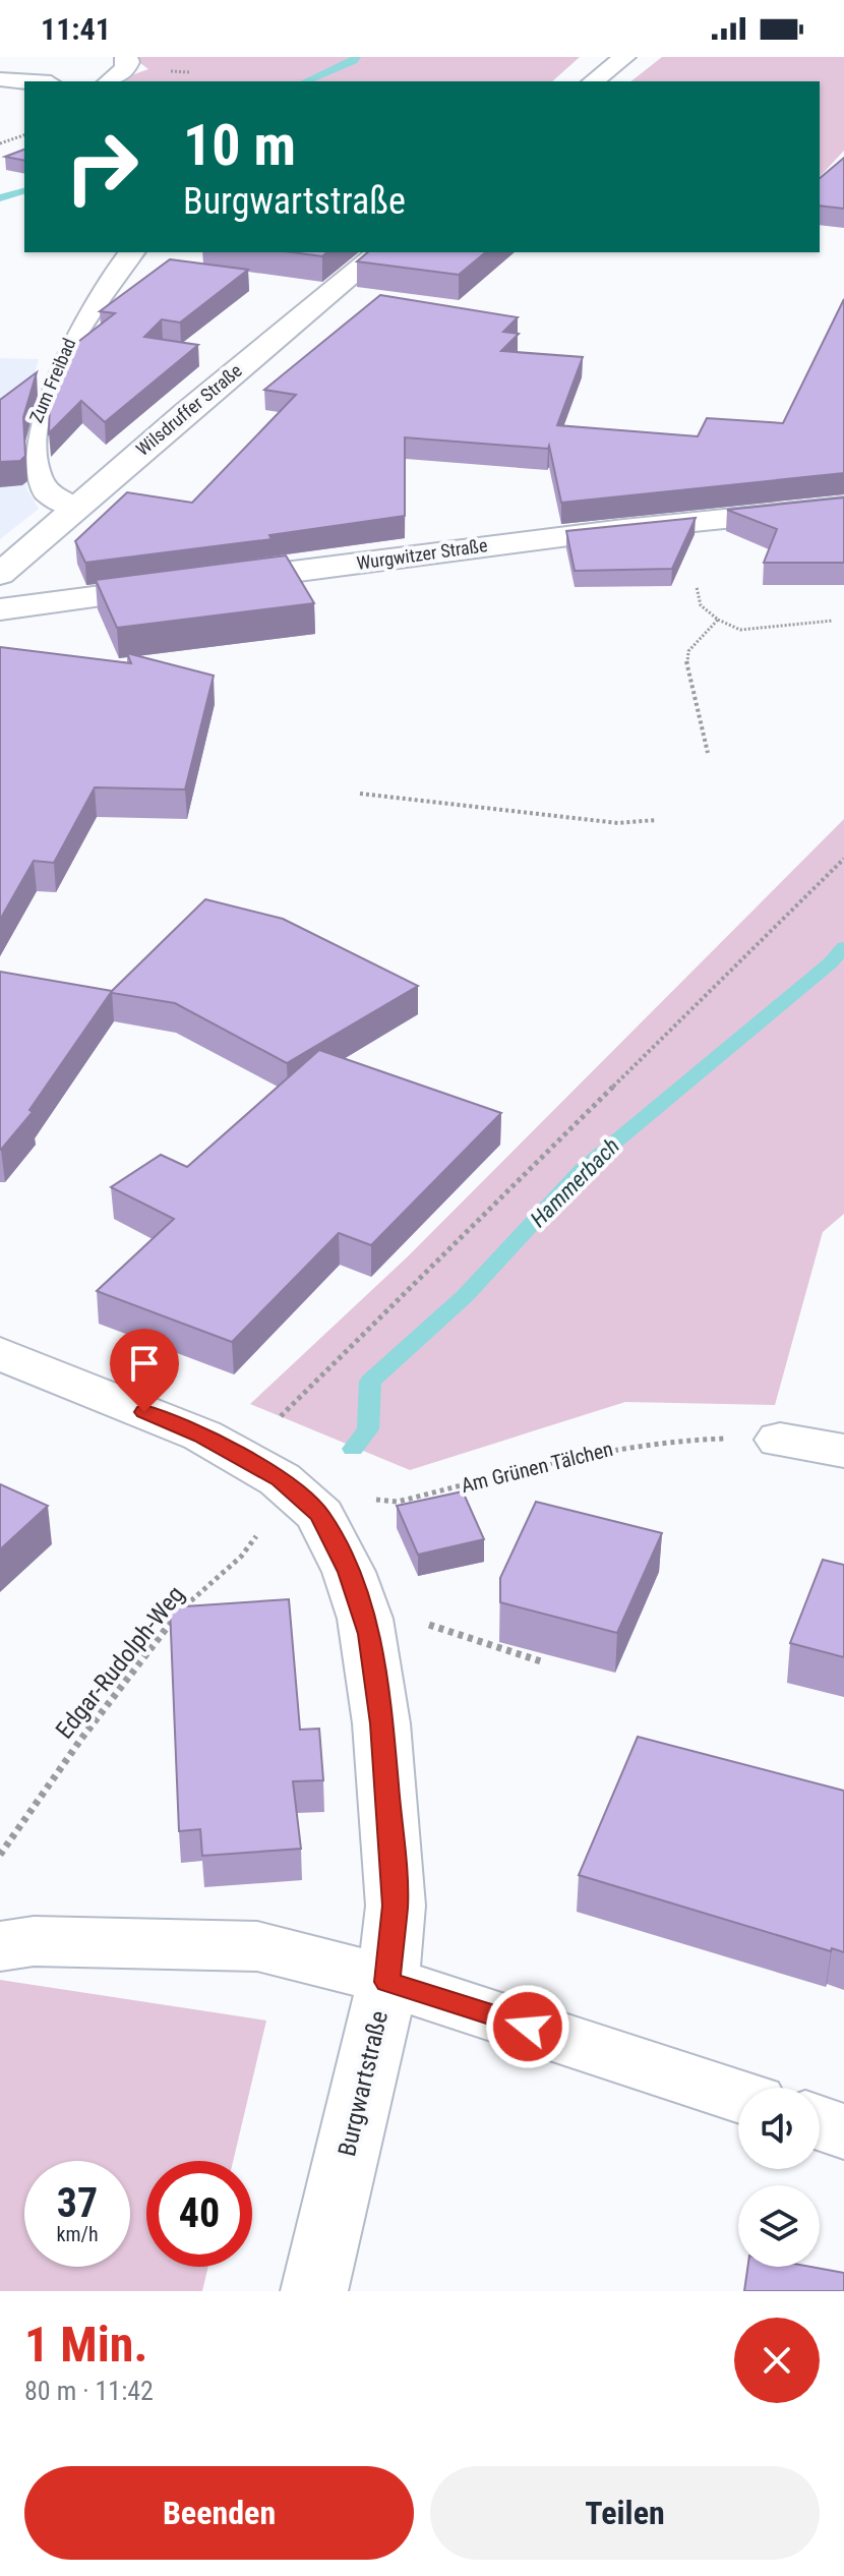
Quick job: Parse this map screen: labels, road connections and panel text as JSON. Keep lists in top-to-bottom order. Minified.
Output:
{"streets":{"street":["Zum Freibad","Wilsdruffer Straße","Wurgwitzer Straße","Burgwartstraße"],"path":["Am Grünen Tälchen","Edgar-Rudolph-Weg"]},"crossings":[["Zum Freibad","Wilsdruffer Straße"]],"water":["Hammerbach"],"page":{"status":"11:41","turn":["10 m","Burgwartstraße"],"speed":"37 km/h","limit":"40","heading":["1 Min.","80 m · 11:42"],"buttons":["Beenden","Teilen"]}}
